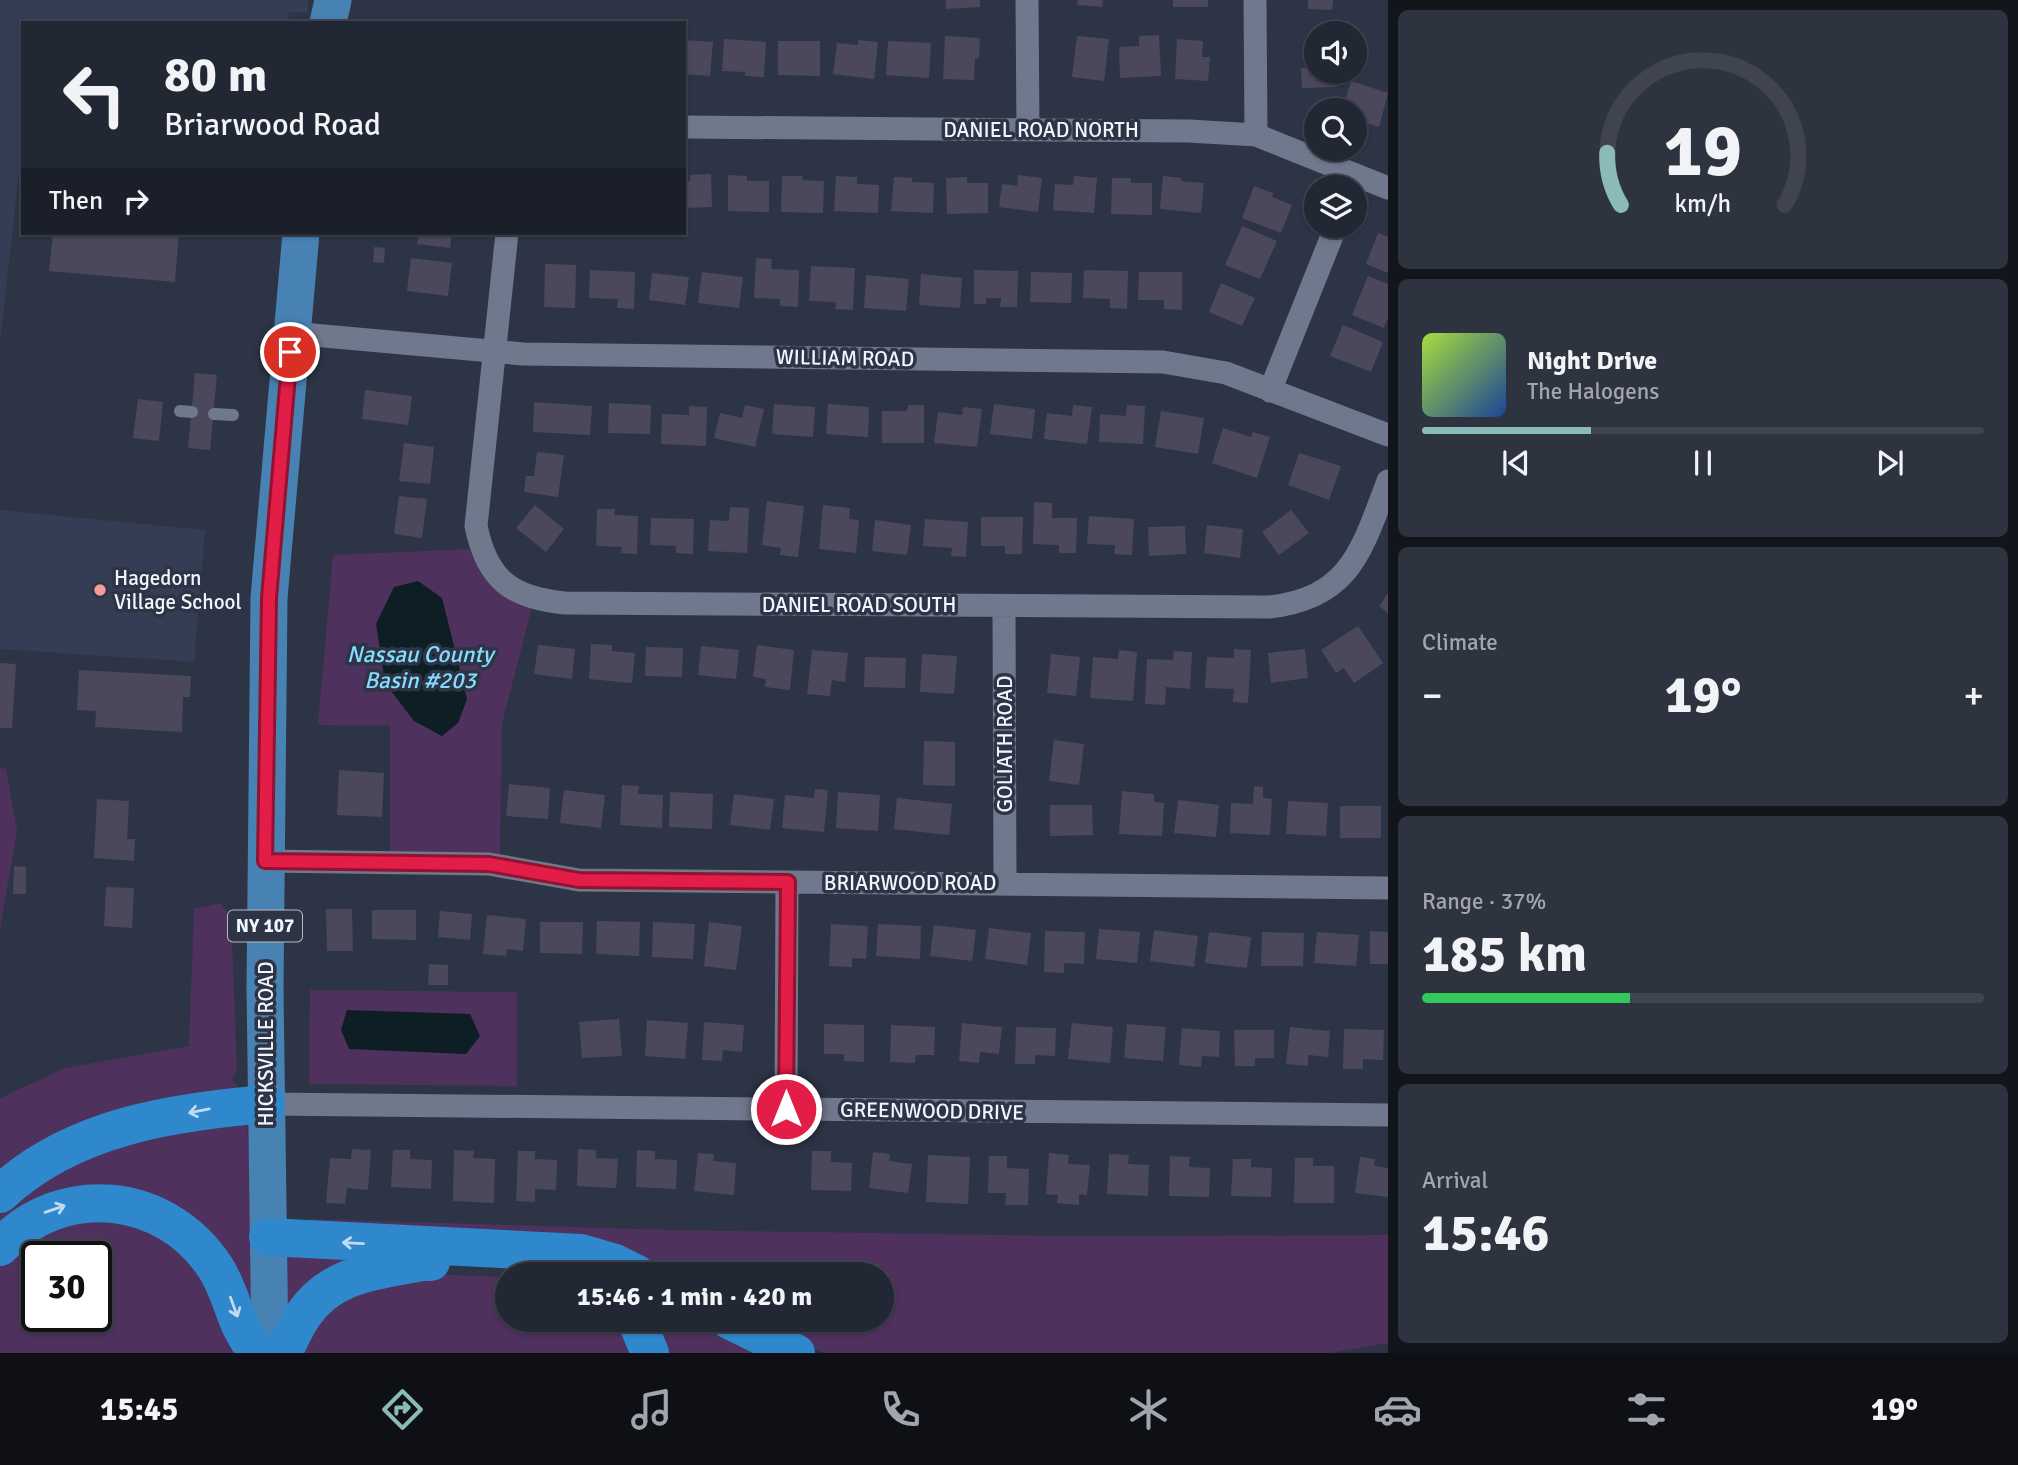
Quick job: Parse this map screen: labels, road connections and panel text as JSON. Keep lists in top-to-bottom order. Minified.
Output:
{"streets":{"main road":["NY 107","HICKSVILLE ROAD"],"street":["DANIEL ROAD NORTH","WILLIAM ROAD","DANIEL ROAD SOUTH","GOLIATH ROAD","BRIARWOOD ROAD","GREENWOOD DRIVE"]},"crossings":[["WILLIAM ROAD","DANIEL ROAD SOUTH"],["WILLIAM ROAD","HICKSVILLE ROAD"],["DANIEL ROAD SOUTH","GOLIATH ROAD"],["GOLIATH ROAD","BRIARWOOD ROAD"],["BRIARWOOD ROAD","HICKSVILLE ROAD"],["HICKSVILLE ROAD","GREENWOOD DRIVE"]],"water":["Nassau County Basin #203"],"places":["Hagedorn Village School"],"page":{"turn":["80 m","Briarwood Road"],"then":"Then","song":["Night Drive","The Halogens"],"tile":["Climate",["Range · 37%","185 km"],["Arrival","15:46"]],"heat":["−","19°","+"],"limit":"30","trip":"15:46 · 1 min · 420 m","tabs":["15:45","19°"],"gauge":["19","km/h"]}}
